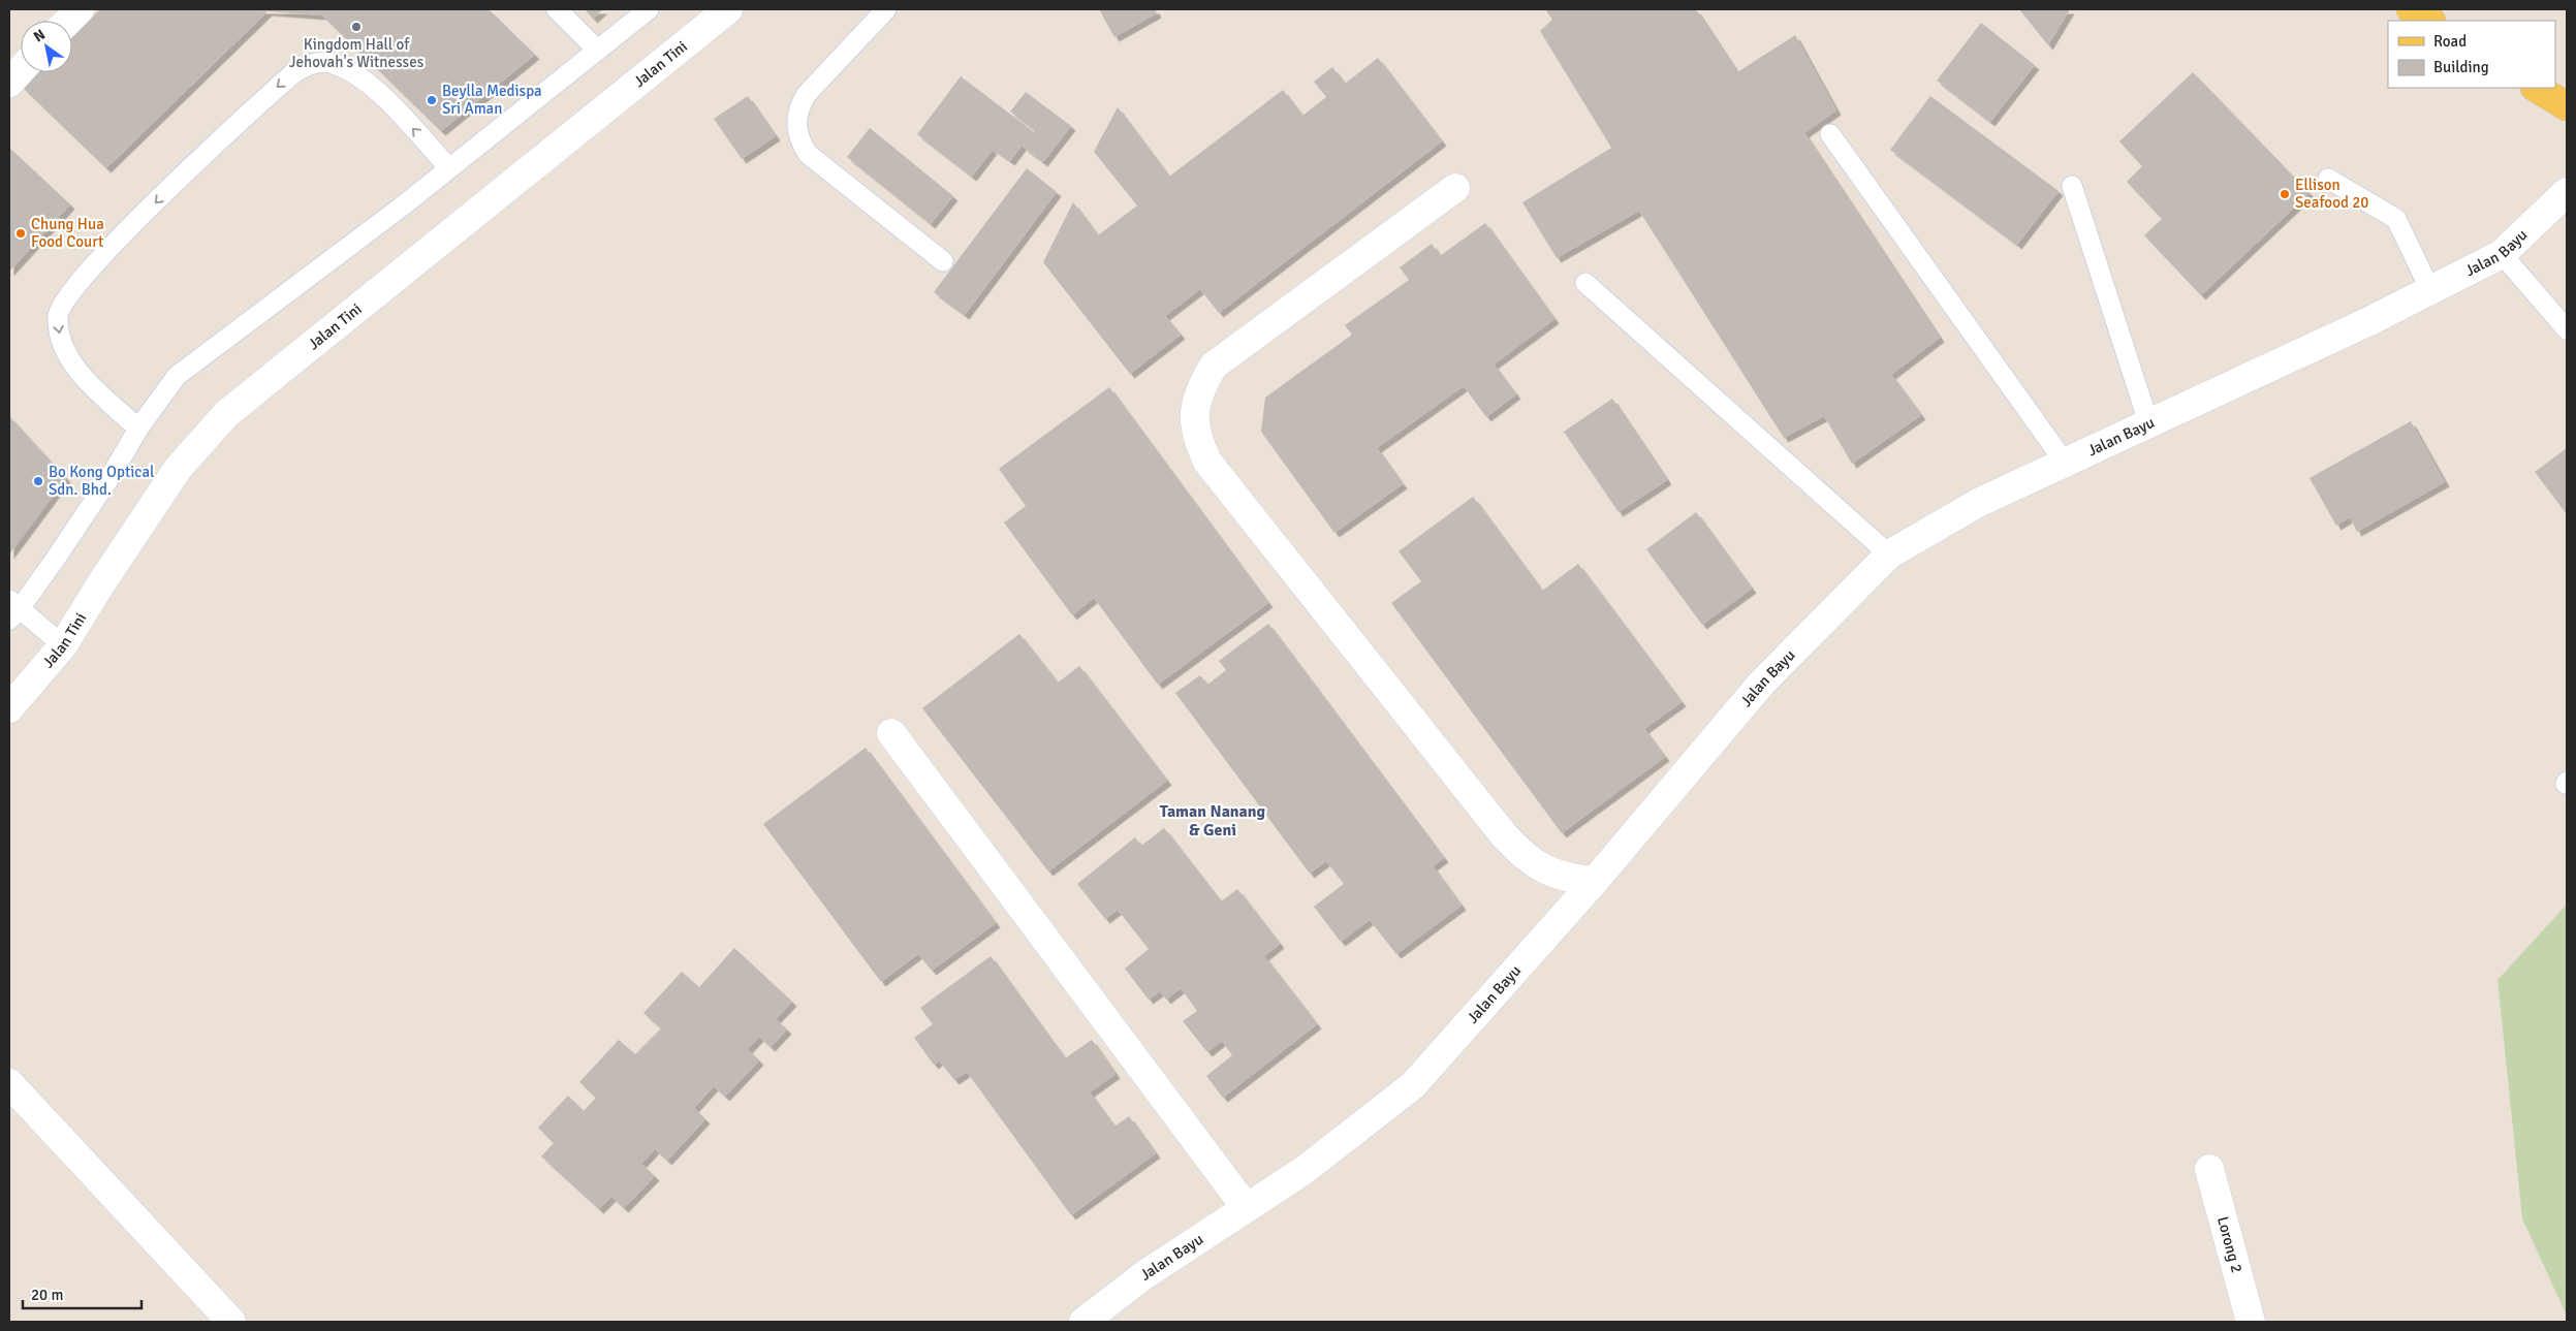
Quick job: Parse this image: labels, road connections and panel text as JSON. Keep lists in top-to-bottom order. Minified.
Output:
{"streets":{"street":["Jalan Tini","Jalan Bayu","Lorong 2"]},"districts":["Taman Nanang & Geni"],"places":["Kingdom Hall of Jehovah's Witnesses","Beylla Medispa Sri Aman","Ellison Seafood 20","Chung Hua Food Court","Bo Kong Optical Sdn. Bhd."],"legend":["Road","Building"],"scale_bar":"20 m","north":"top left"}
